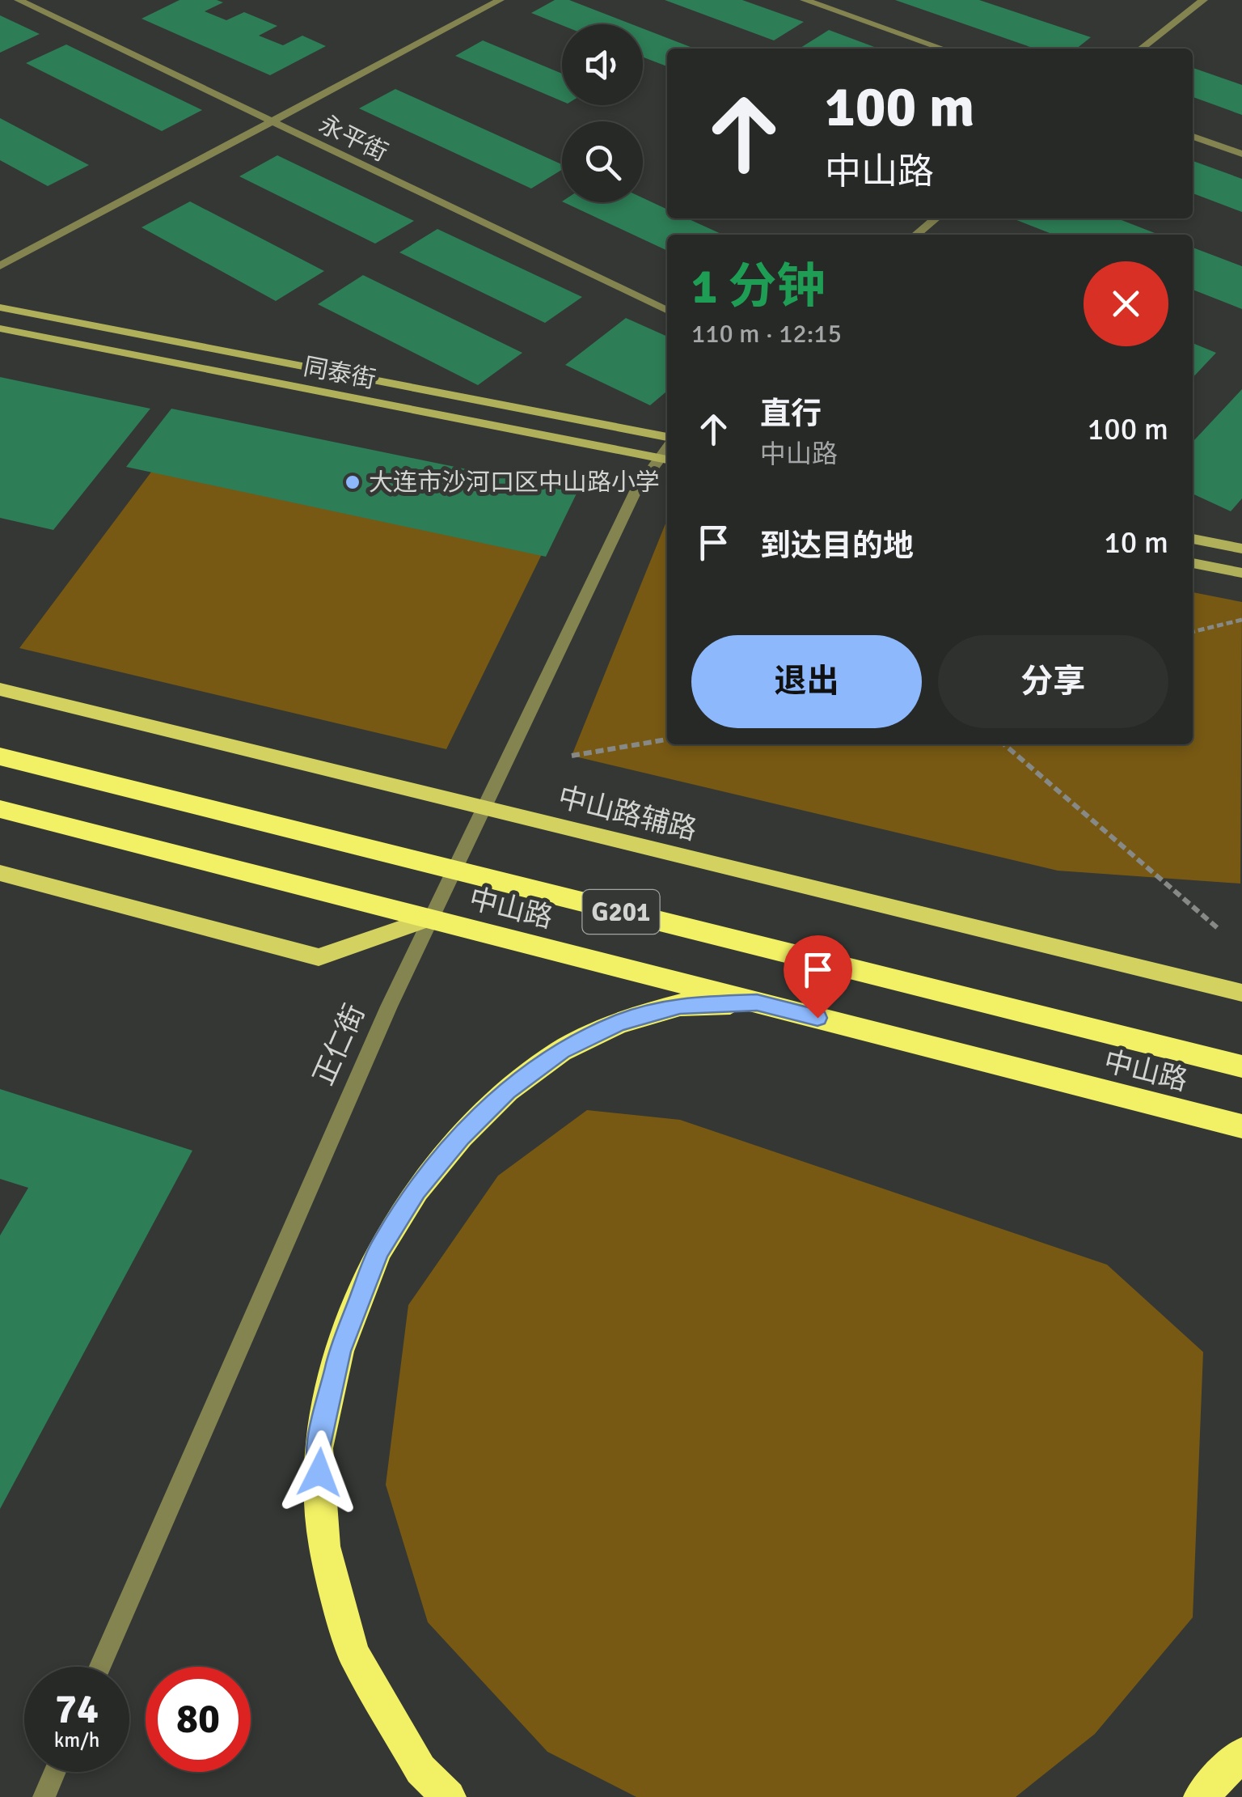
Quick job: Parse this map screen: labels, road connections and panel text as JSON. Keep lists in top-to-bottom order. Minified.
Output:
{"streets":{"highway":["中山路","G201"],"main road":["中山路辅路"],"street":["永平街","同泰街","正仁街"]},"crossings":[["同泰街","正仁街"],["中山路辅路","正仁街"],["中山路","正仁街"]],"places":["大连市沙河口区中山路小学"],"page":{"turn":["100 m","中山路"],"heading":["1 分钟","110 m · 12:15"],"list":[{"name":"直行","note":"中山路","value":"100 m"},{"name":"到达目的地","value":"10 m"}],"buttons":["退出","分享"],"speed":"74 km/h","limit":"80"}}
